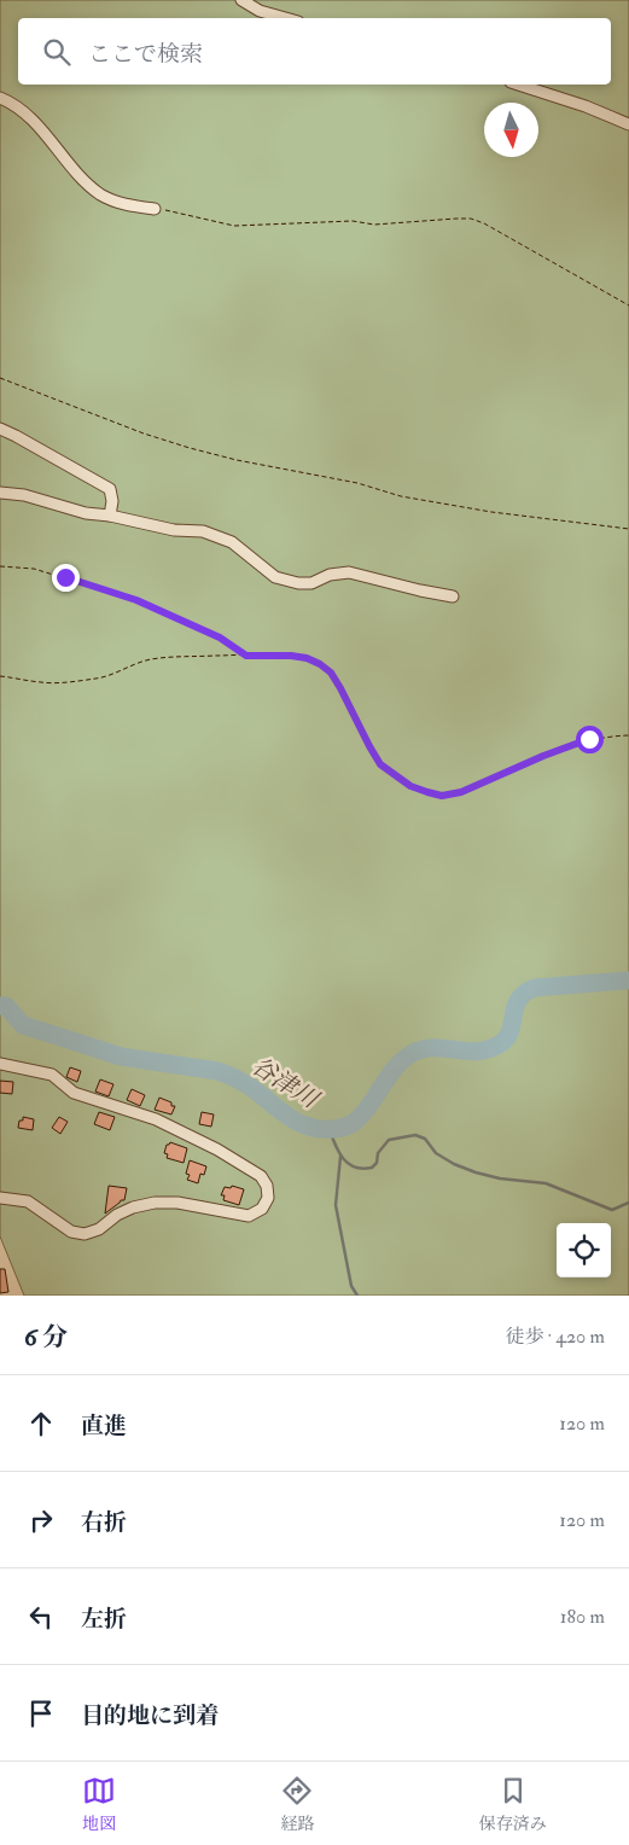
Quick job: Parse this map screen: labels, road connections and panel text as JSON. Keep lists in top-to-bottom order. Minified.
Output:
{"water":["谷津川"],"north":"bottom","page":{"search":"ここで検索","heading":["6 分","徒歩 · 420 m"],"list":[["直進","120 m"],["右折","120 m"],["左折","180 m"],"目的地に到着"],"nav":["地図","経路","保存済み"]}}
